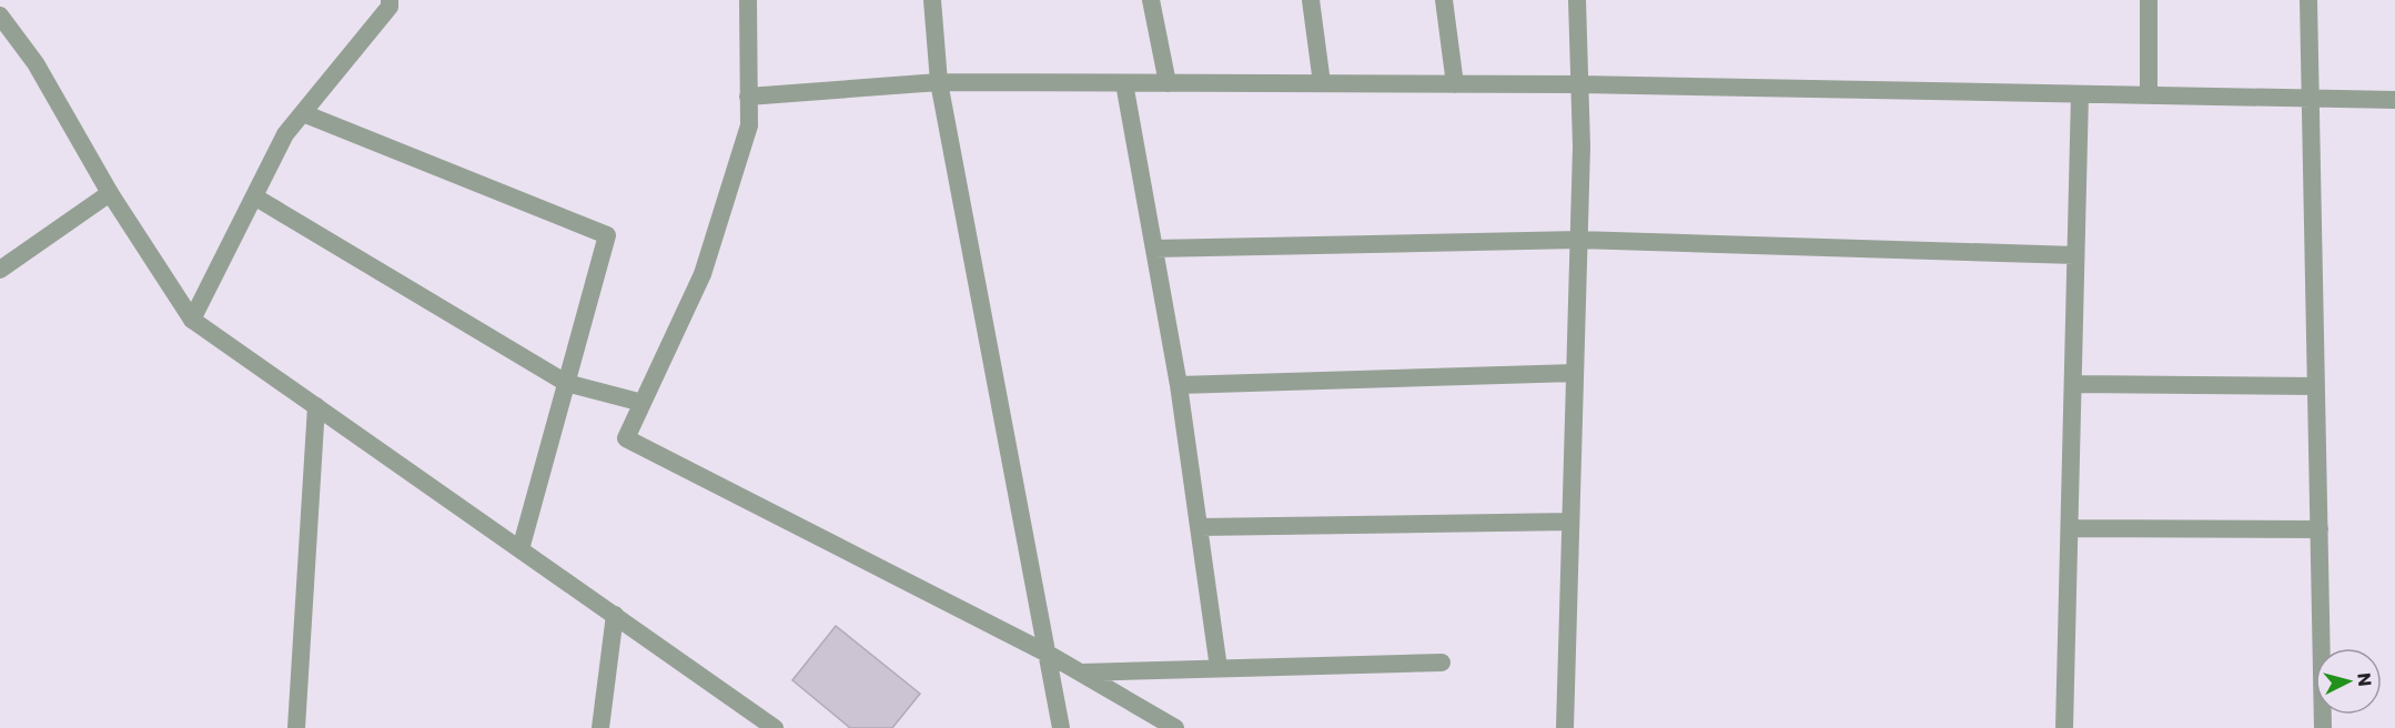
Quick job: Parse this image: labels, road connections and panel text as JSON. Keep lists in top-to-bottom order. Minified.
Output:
{"north":"right"}
